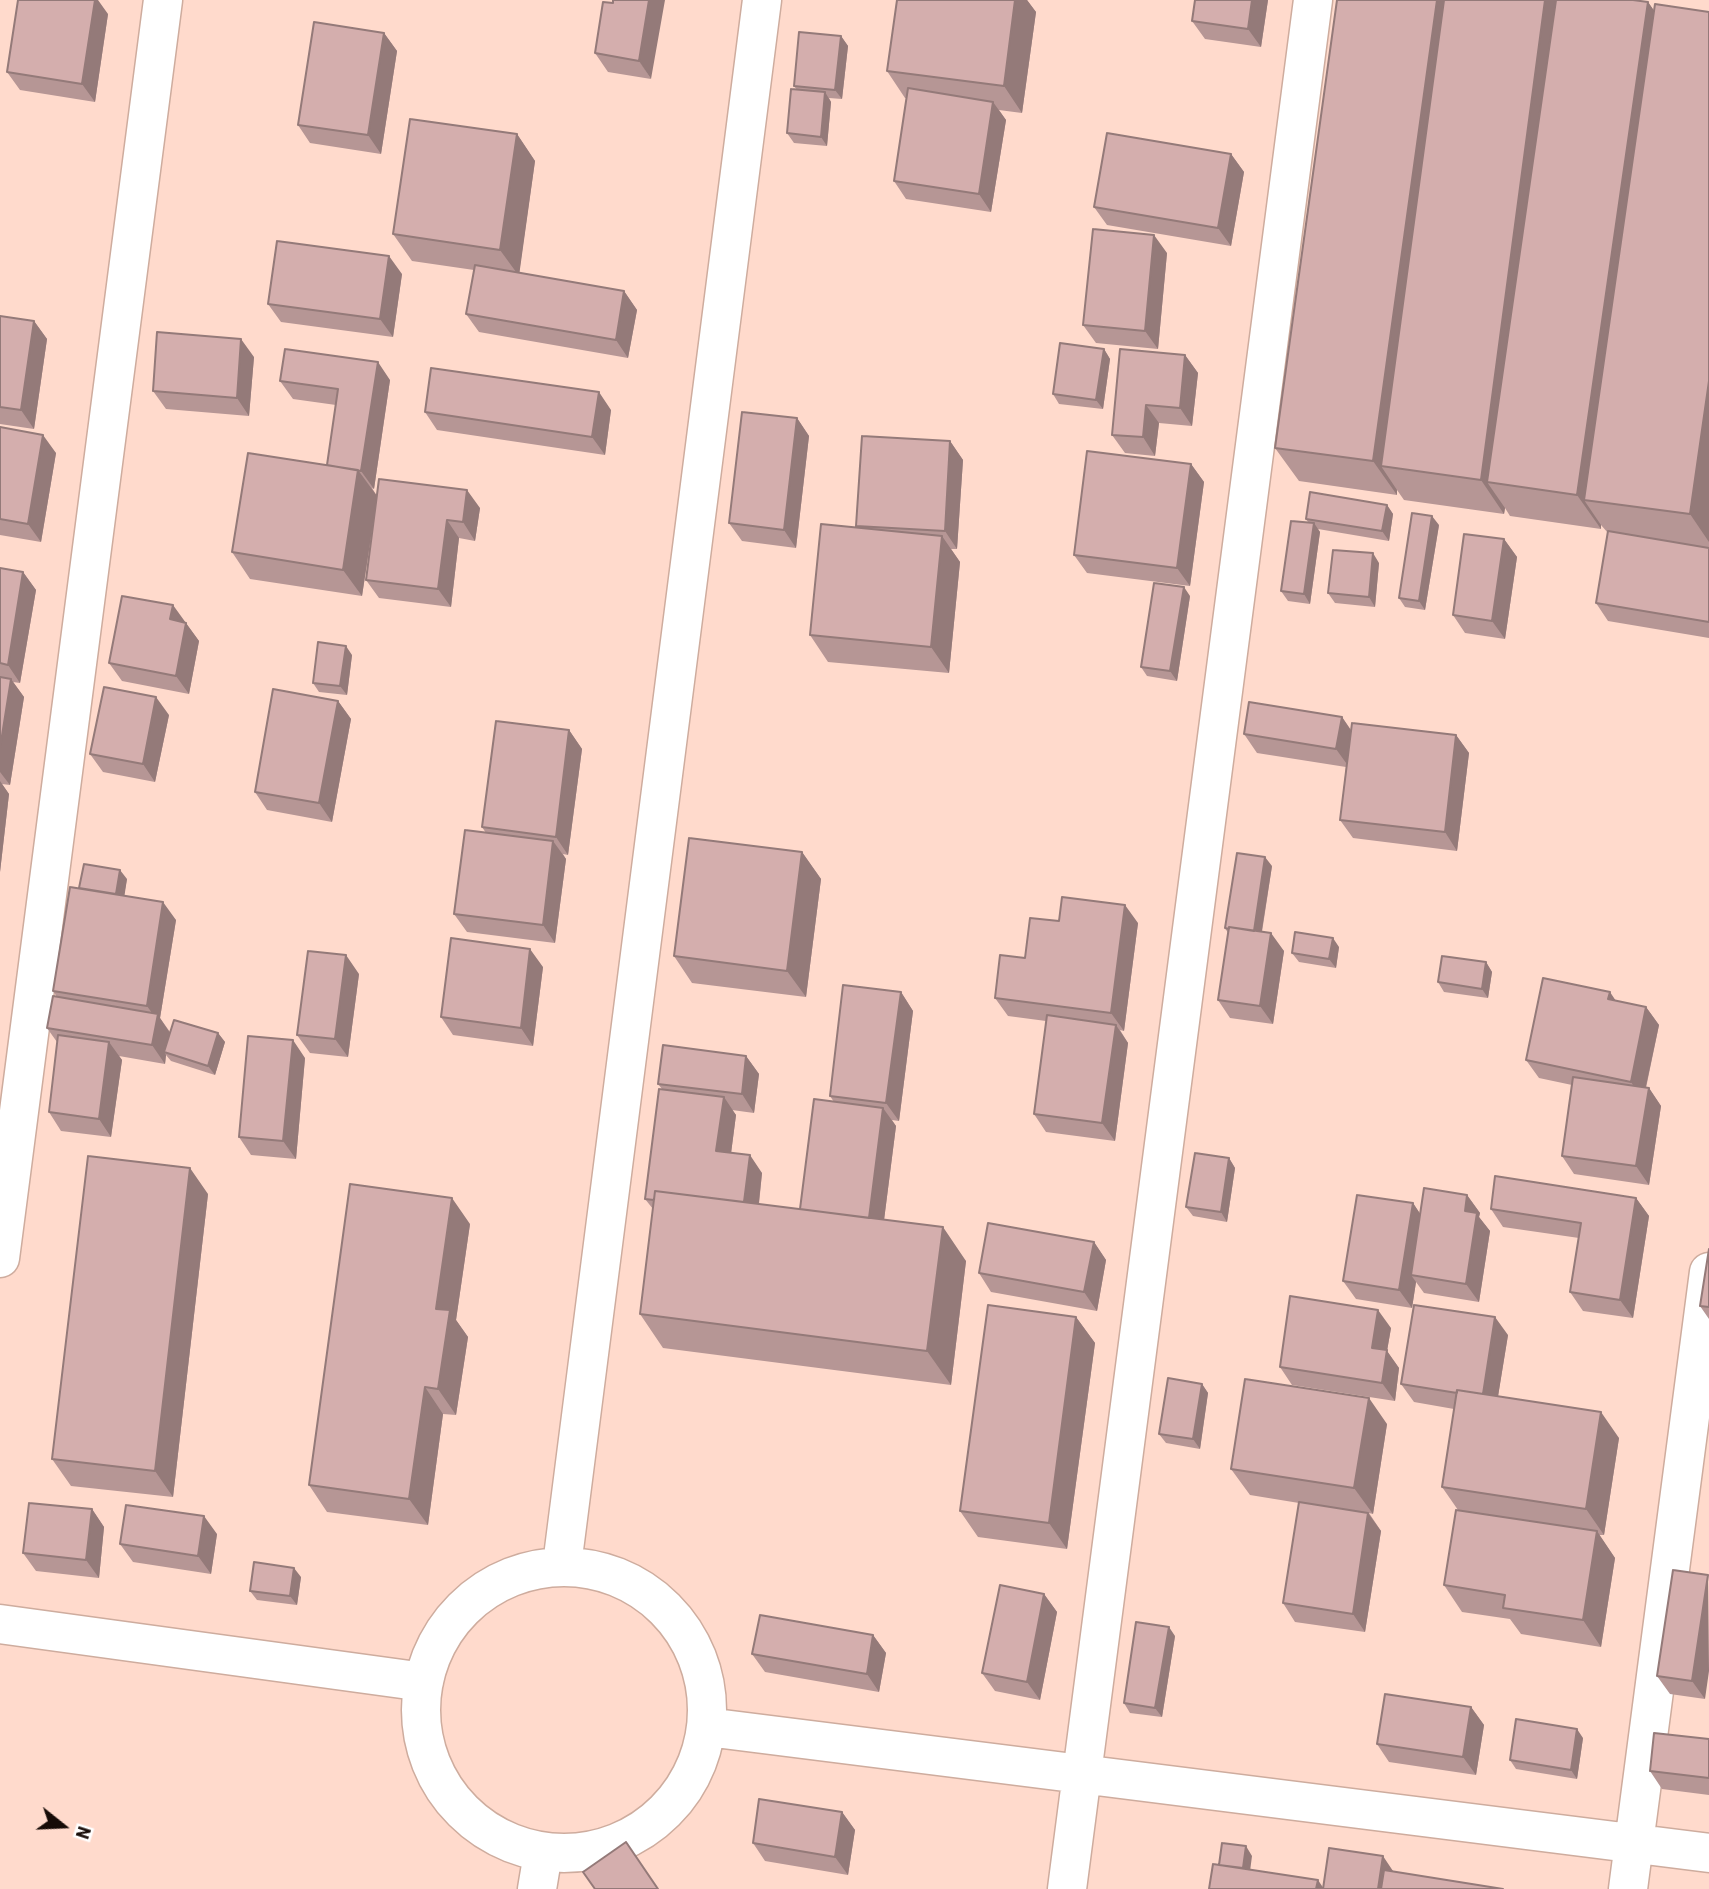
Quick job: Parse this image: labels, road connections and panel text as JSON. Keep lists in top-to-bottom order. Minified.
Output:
{"north":"right"}
